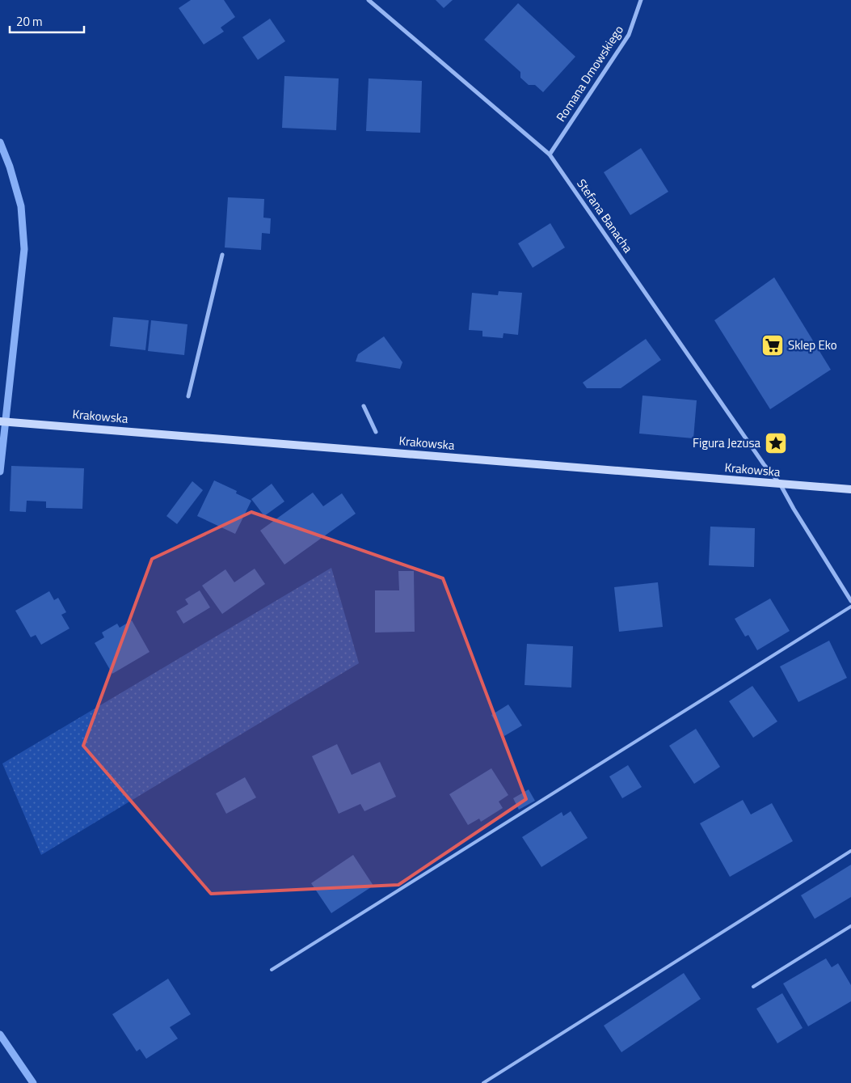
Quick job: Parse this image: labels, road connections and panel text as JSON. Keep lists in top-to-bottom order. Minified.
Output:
{"streets":{"main road":["Krakowska"],"street":["Romana Dmowskiego","Stefana Banacha"]},"crossings":[["Romana Dmowskiego","Stefana Banacha"],["Stefana Banacha","Krakowska"]],"places":{"supermarket":["Sklep Eko"],"place":["Figura Jezusa"]},"scale_bar":"20 m"}
